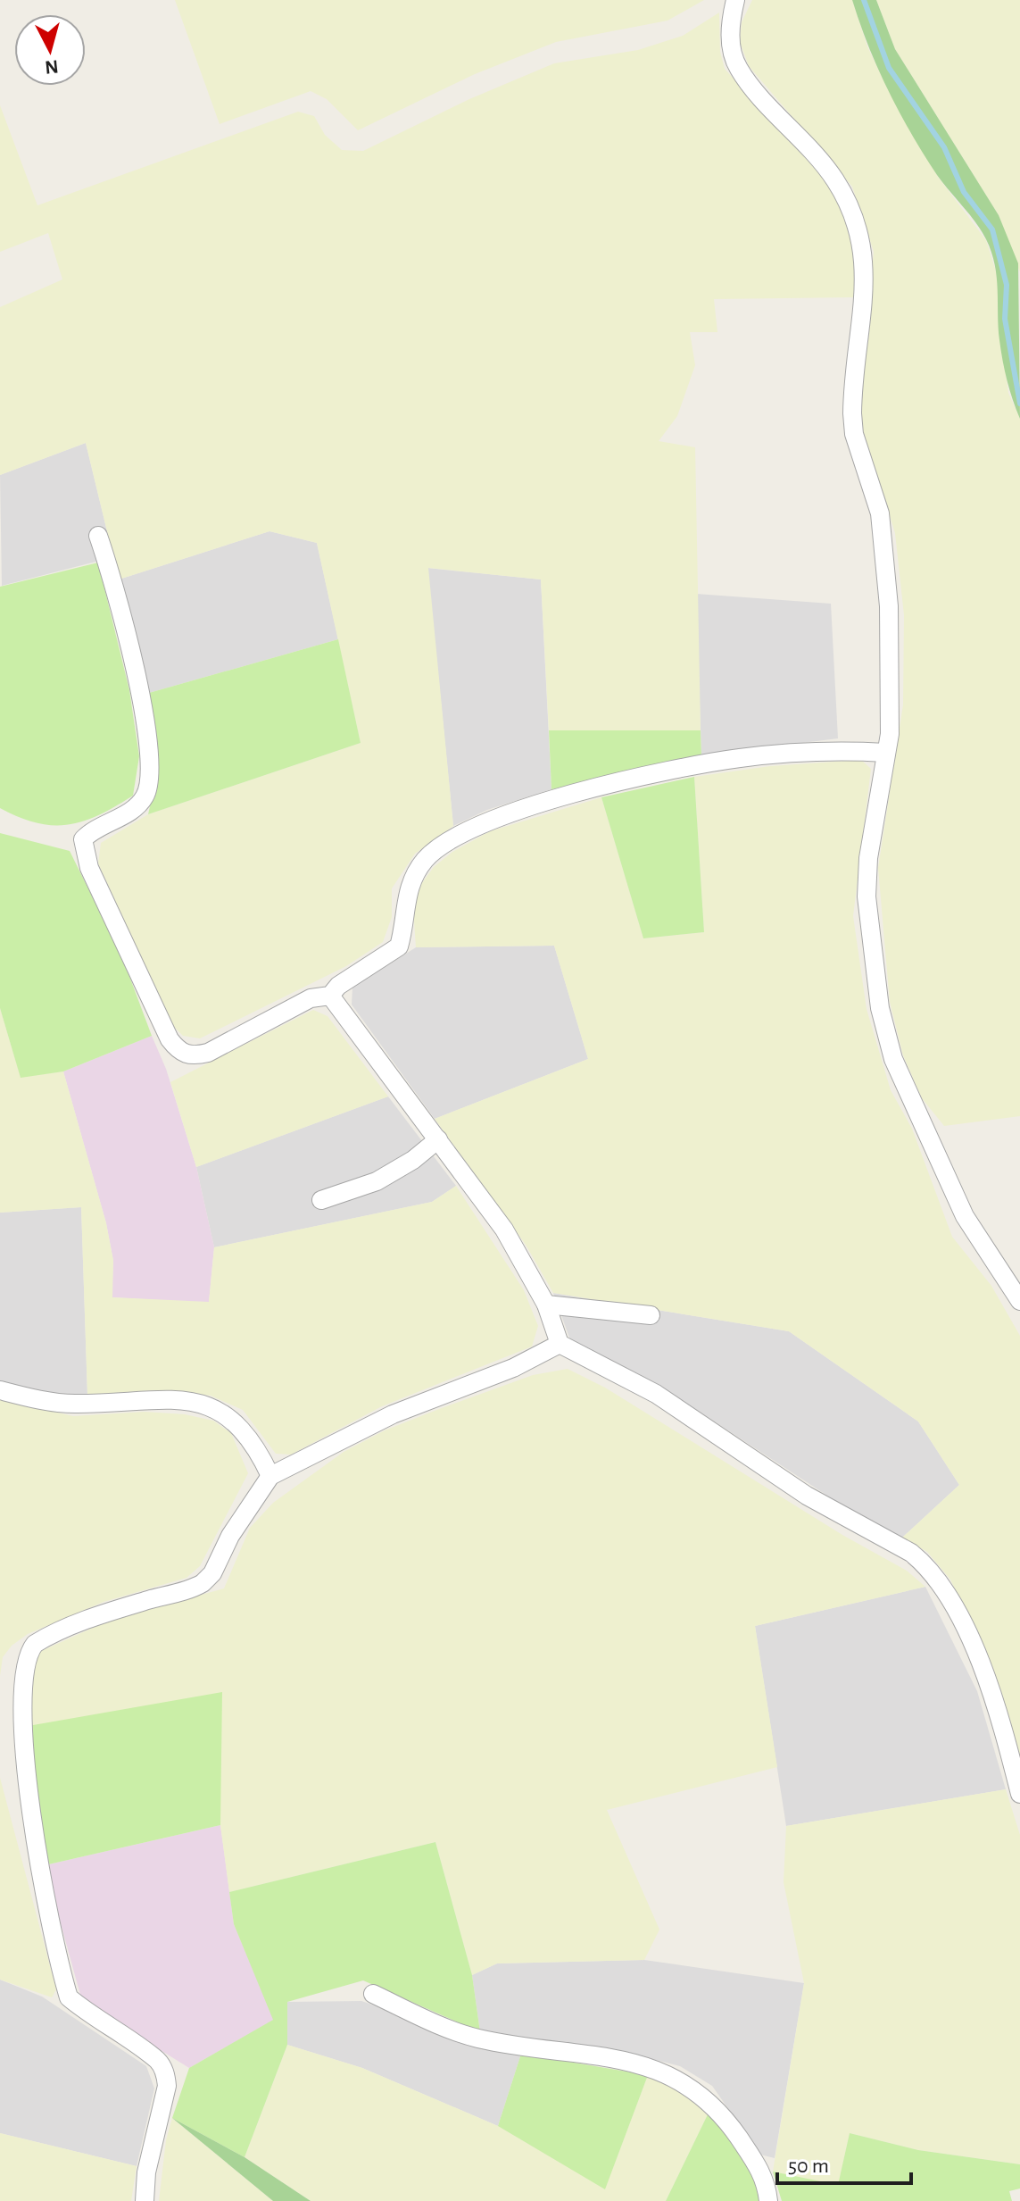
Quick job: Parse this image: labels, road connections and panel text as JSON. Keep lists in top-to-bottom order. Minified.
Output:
{"scale_bar":"50 m","north":"bottom"}
